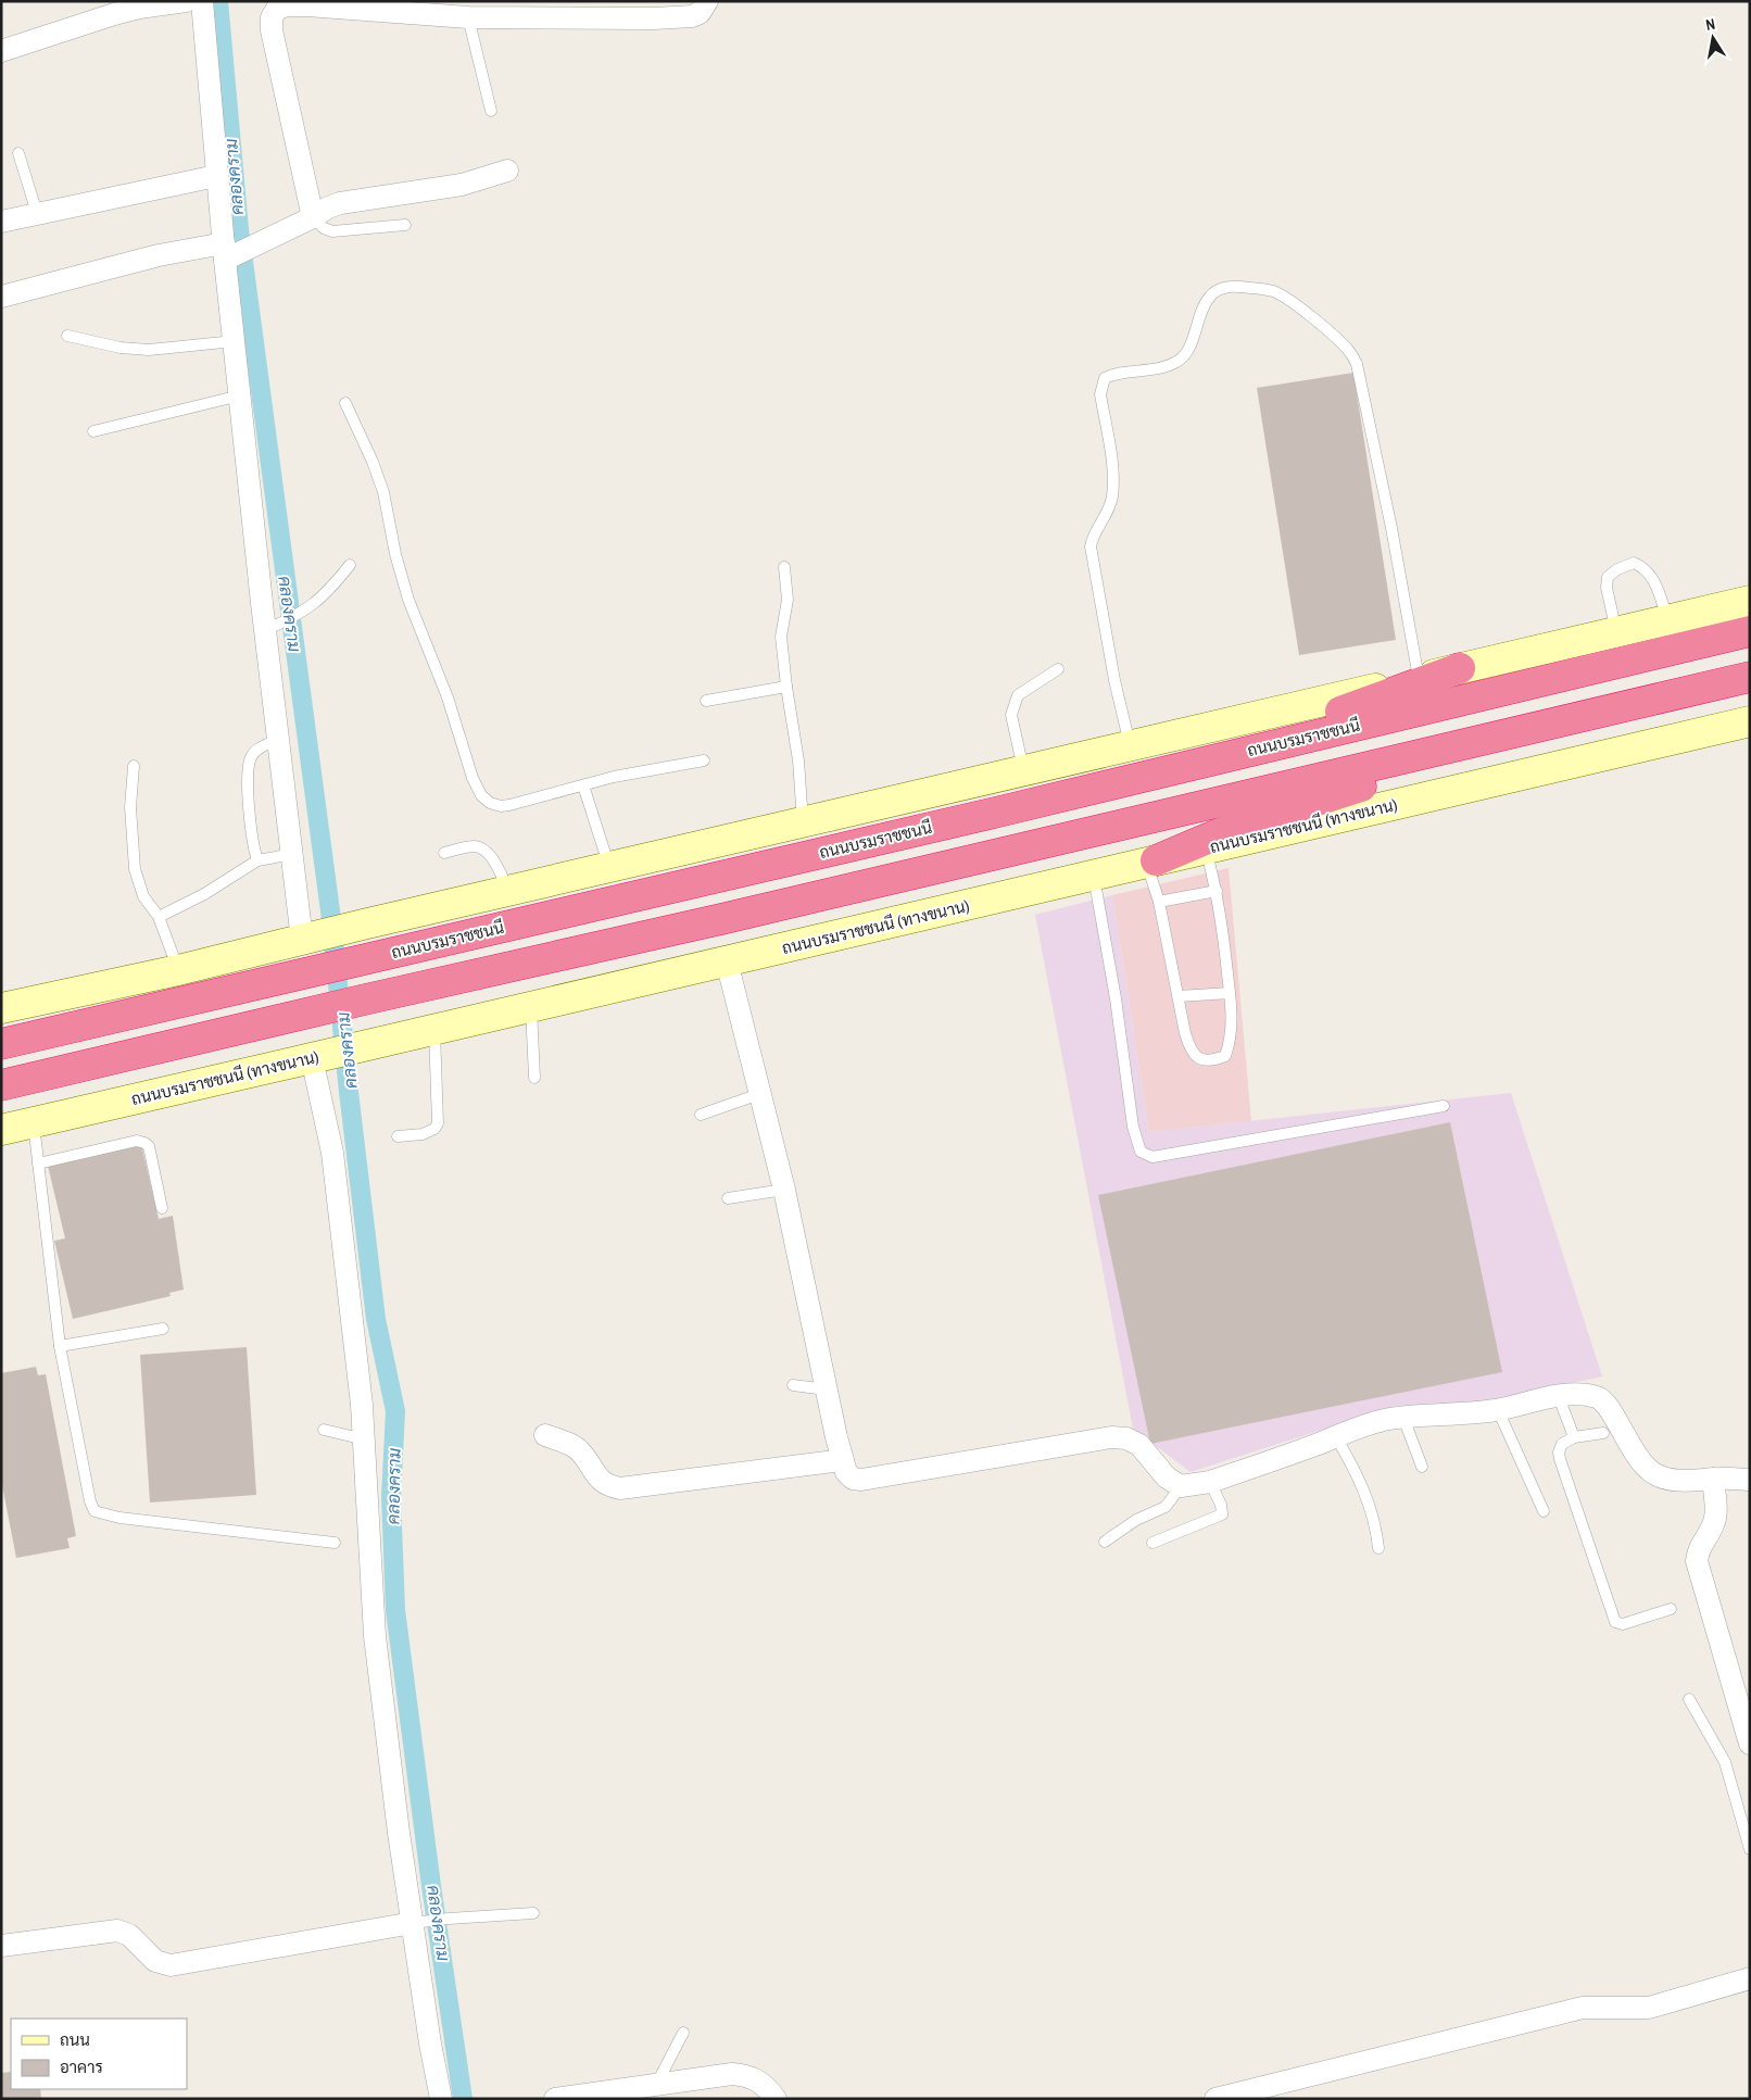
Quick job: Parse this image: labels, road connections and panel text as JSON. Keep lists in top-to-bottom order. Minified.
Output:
{"streets":{"highway":["ถนนบรมราชชนนี"],"main road":["ถนนบรมราชชนนี (ทางขนาน)"]},"water":["คลองคราม"],"legend":["ถนน","อาคาร"],"north":"top"}
